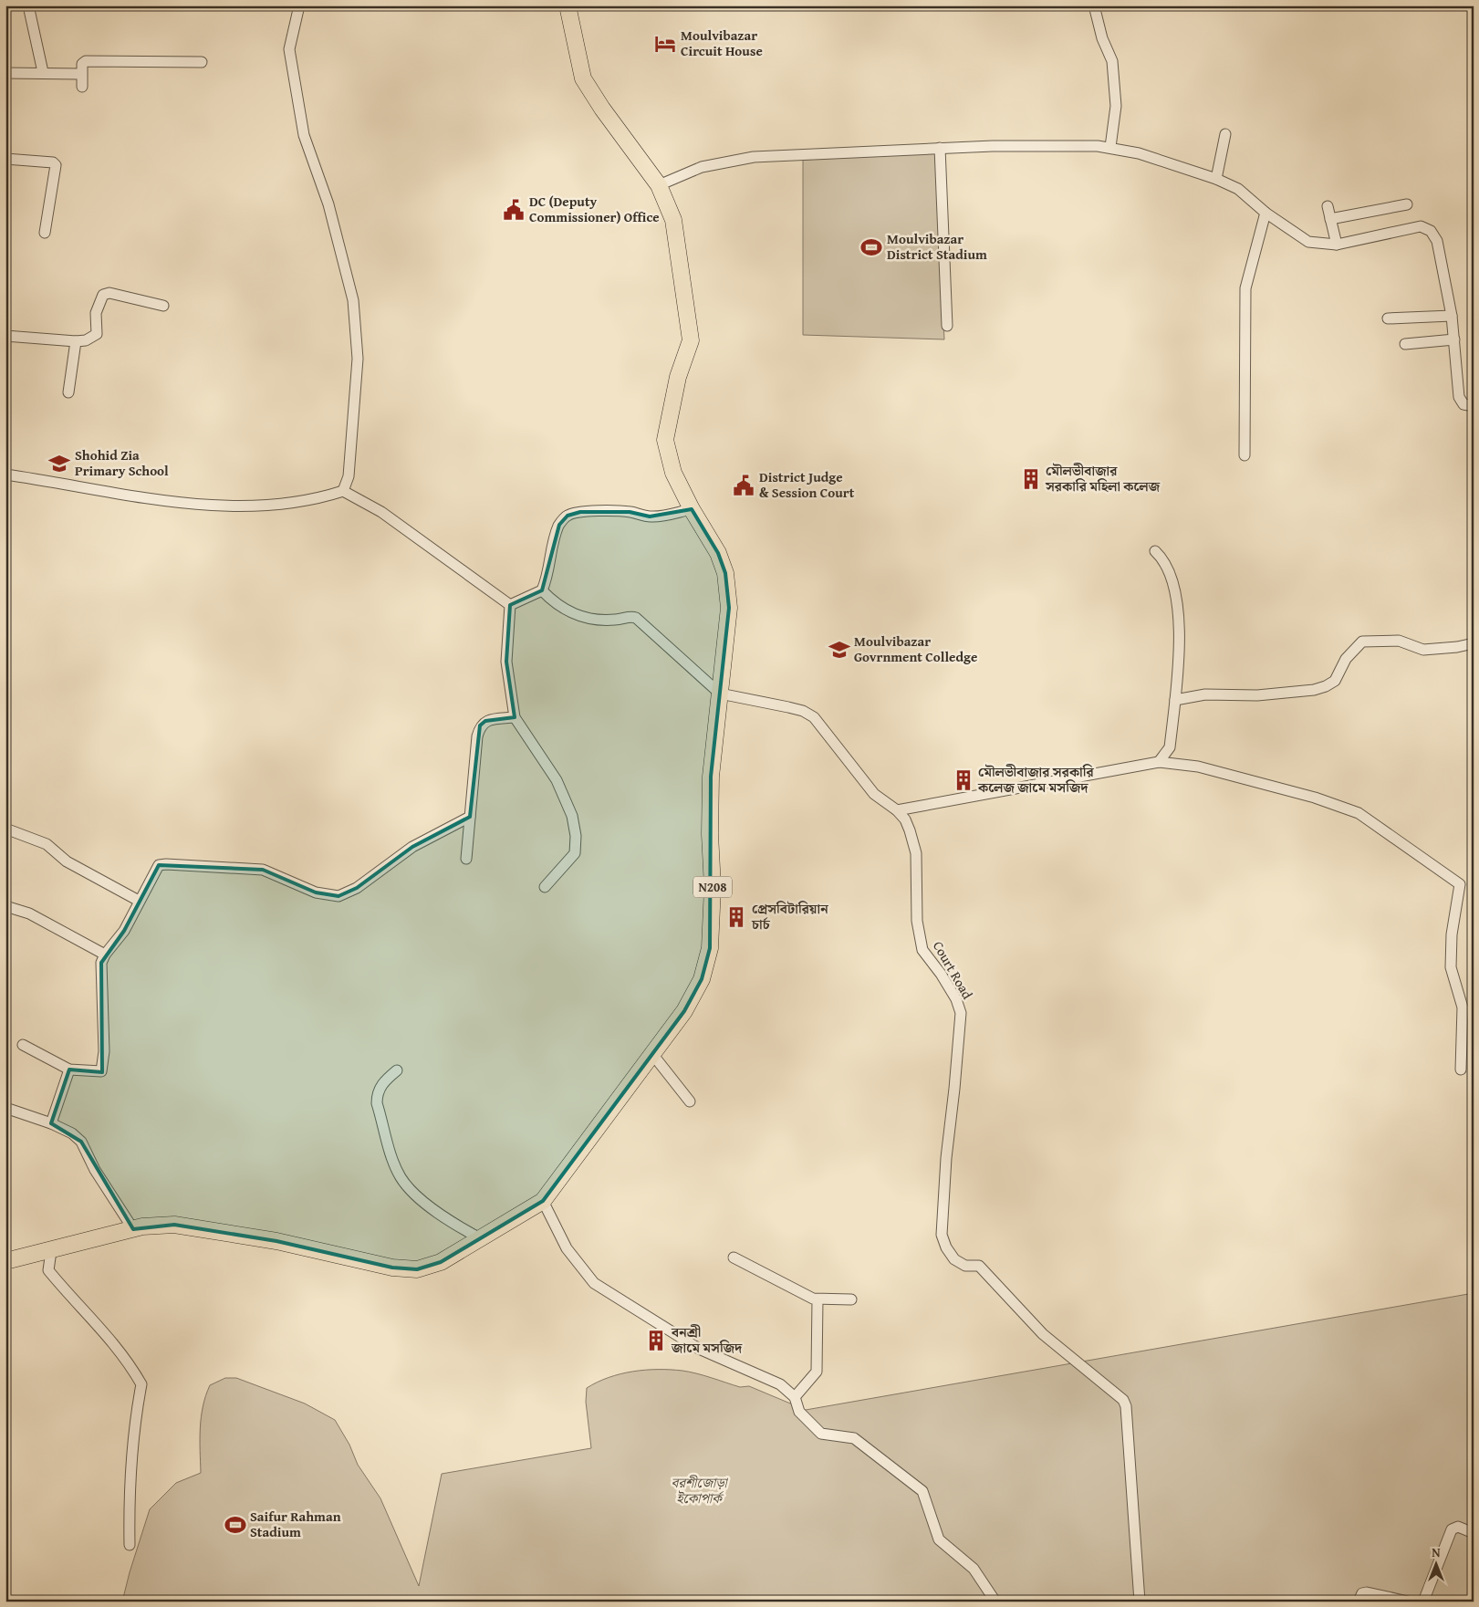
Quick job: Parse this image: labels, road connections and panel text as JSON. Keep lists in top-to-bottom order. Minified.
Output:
{"streets":{"highway":["N208"],"street":["Court Road"]},"crossings":[["N208","Court Road"]],"parks":["বরশীজোড়া ইকোপার্ক"],"places":{"hotel":["Moulvibazar Circuit House"],"public building":["DC (Deputy Commissioner) Office","District Judge & Session Court"],"sports":["Moulvibazar District Stadium","Saifur Rahman Stadium"],"school or university":["Shohid Zia Primary School","Moulvibazar Govrnment Colledge"],"building":["মৌলভীবাজার সরকারি মহিলা কলেজ","মৌলভীবাজার সরকারি কলেজ জামে মসজিদ","প্রেসবিটারিয়ান চার্চ","বনশ্রী জামে মসজিদ"]},"north":"top"}
